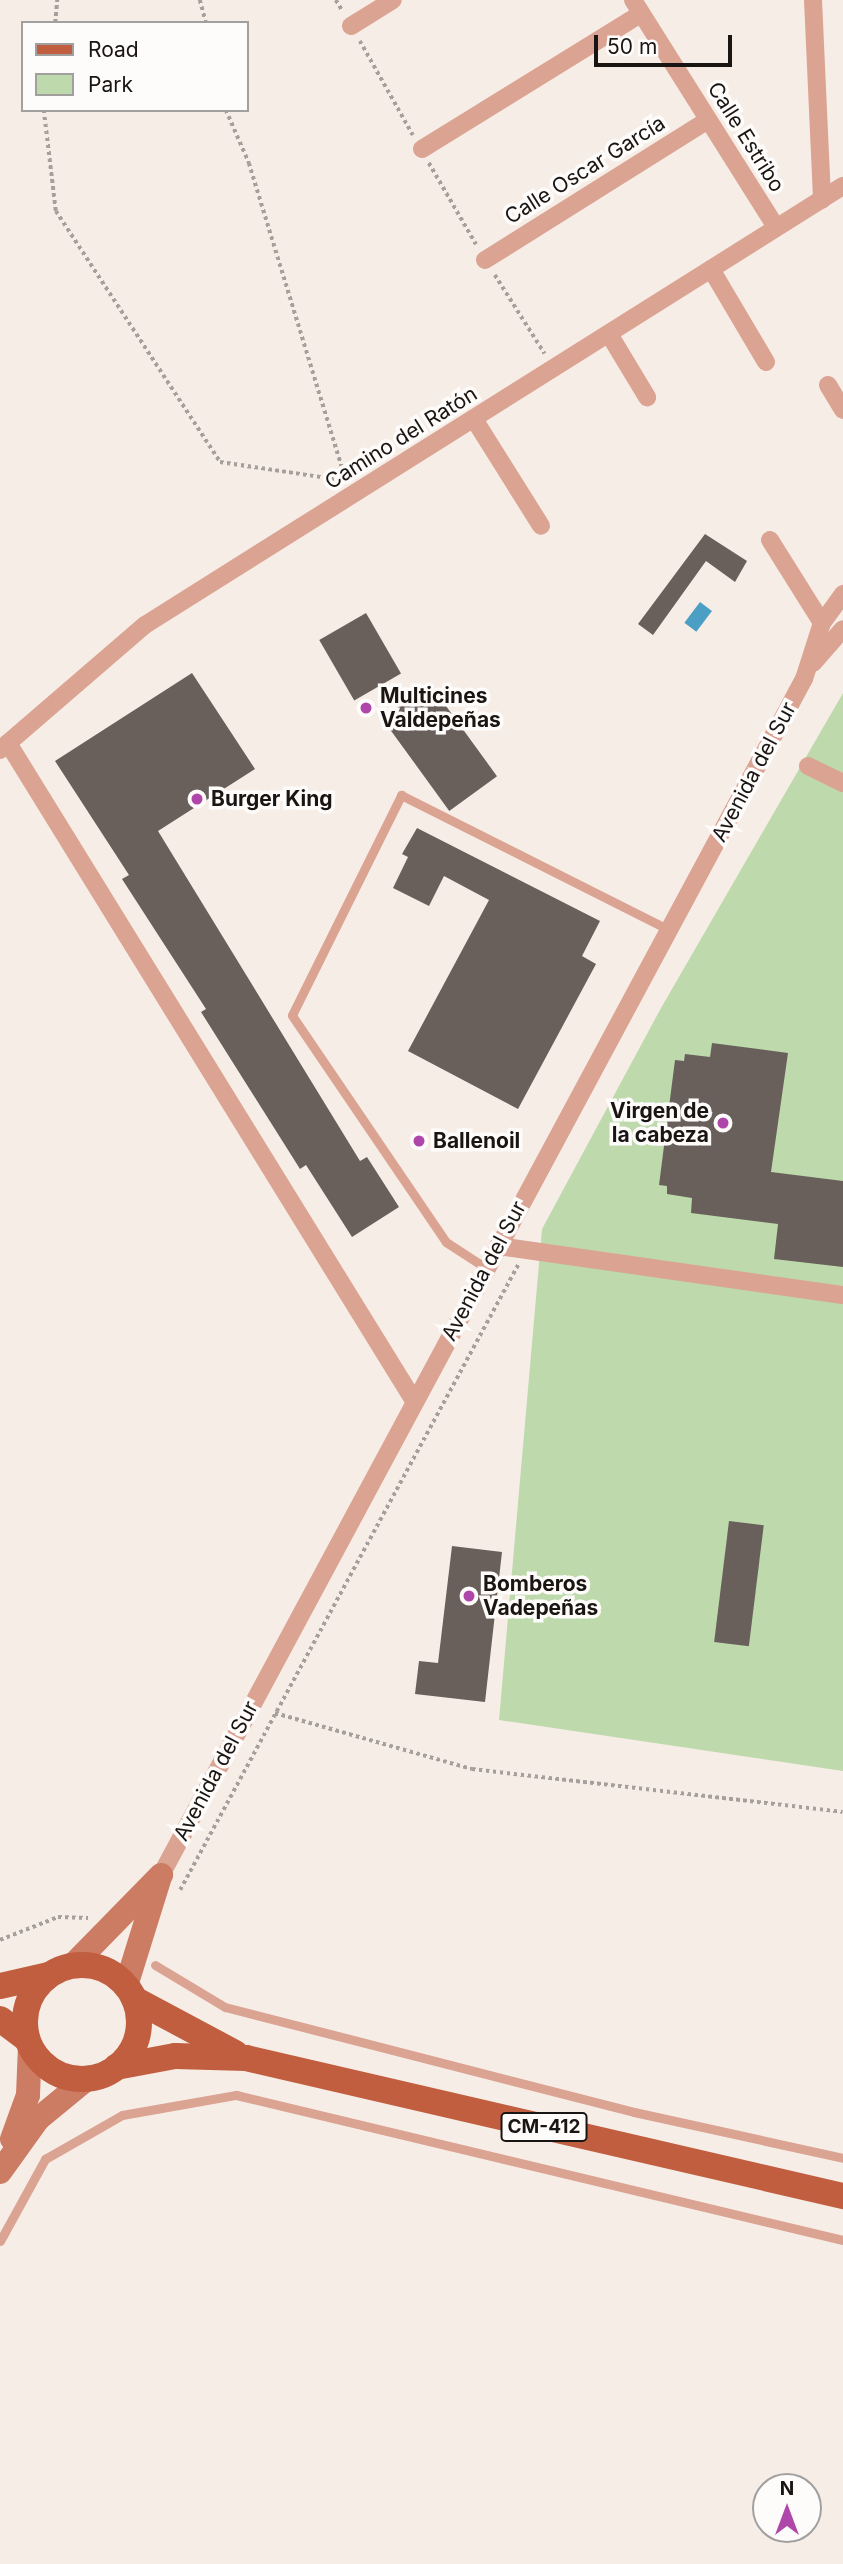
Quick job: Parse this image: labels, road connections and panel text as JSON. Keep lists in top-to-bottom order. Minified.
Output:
{"streets":{"main road":["Avenida del Sur","CM-412"],"street":["Calle Estribo","Calle Oscar García","Camino del Ratón"]},"crossings":[["Calle Estribo","Calle Oscar García"],["Calle Estribo","Camino del Ratón"],["Avenida del Sur","CM-412"]],"places":["Multicines Valdepeñas","Burger King","Virgen de la cabeza","Ballenoil","Bomberos Vadepeñas"],"legend":["Road","Park"],"scale_bar":"50 m","north":"top"}
